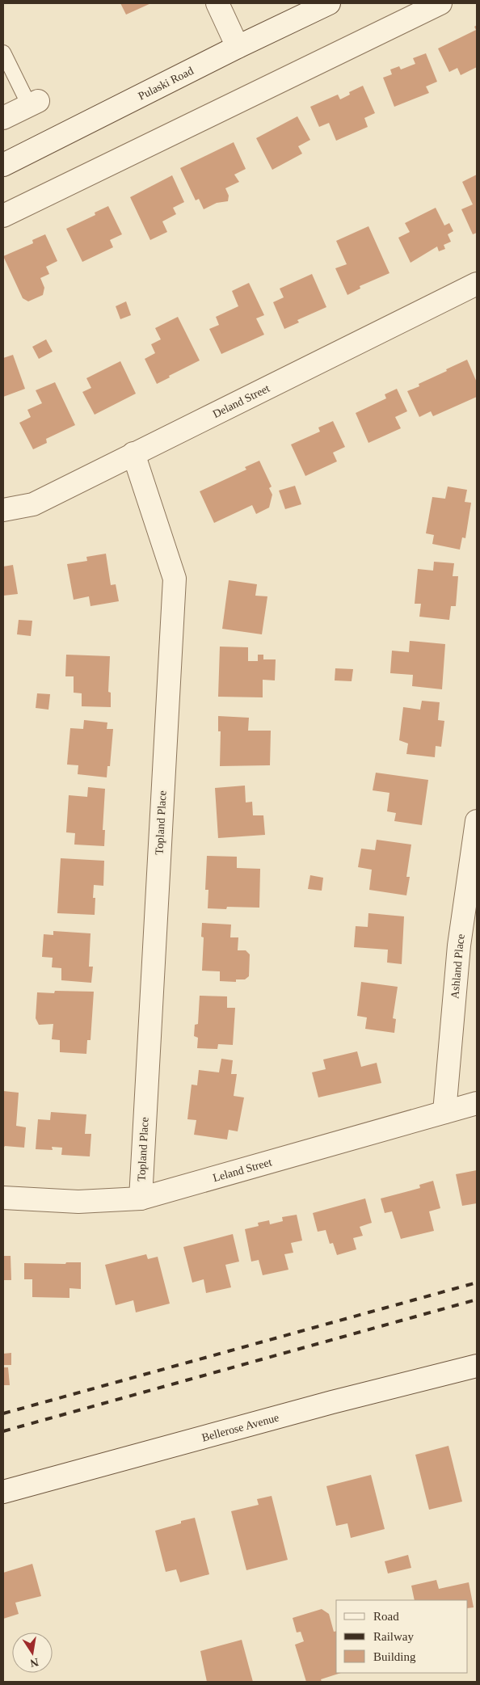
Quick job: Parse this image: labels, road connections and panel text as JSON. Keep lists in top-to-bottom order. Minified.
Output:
{"streets":{"street":["Pulaski Road","Deland Street","Topland Place","Ashland Place","Leland Street","Bellerose Avenue"]},"crossings":[["Deland Street","Topland Place"],["Topland Place","Leland Street"],["Ashland Place","Leland Street"]],"legend":["Road","Railway","Building"],"north":"bottom"}
